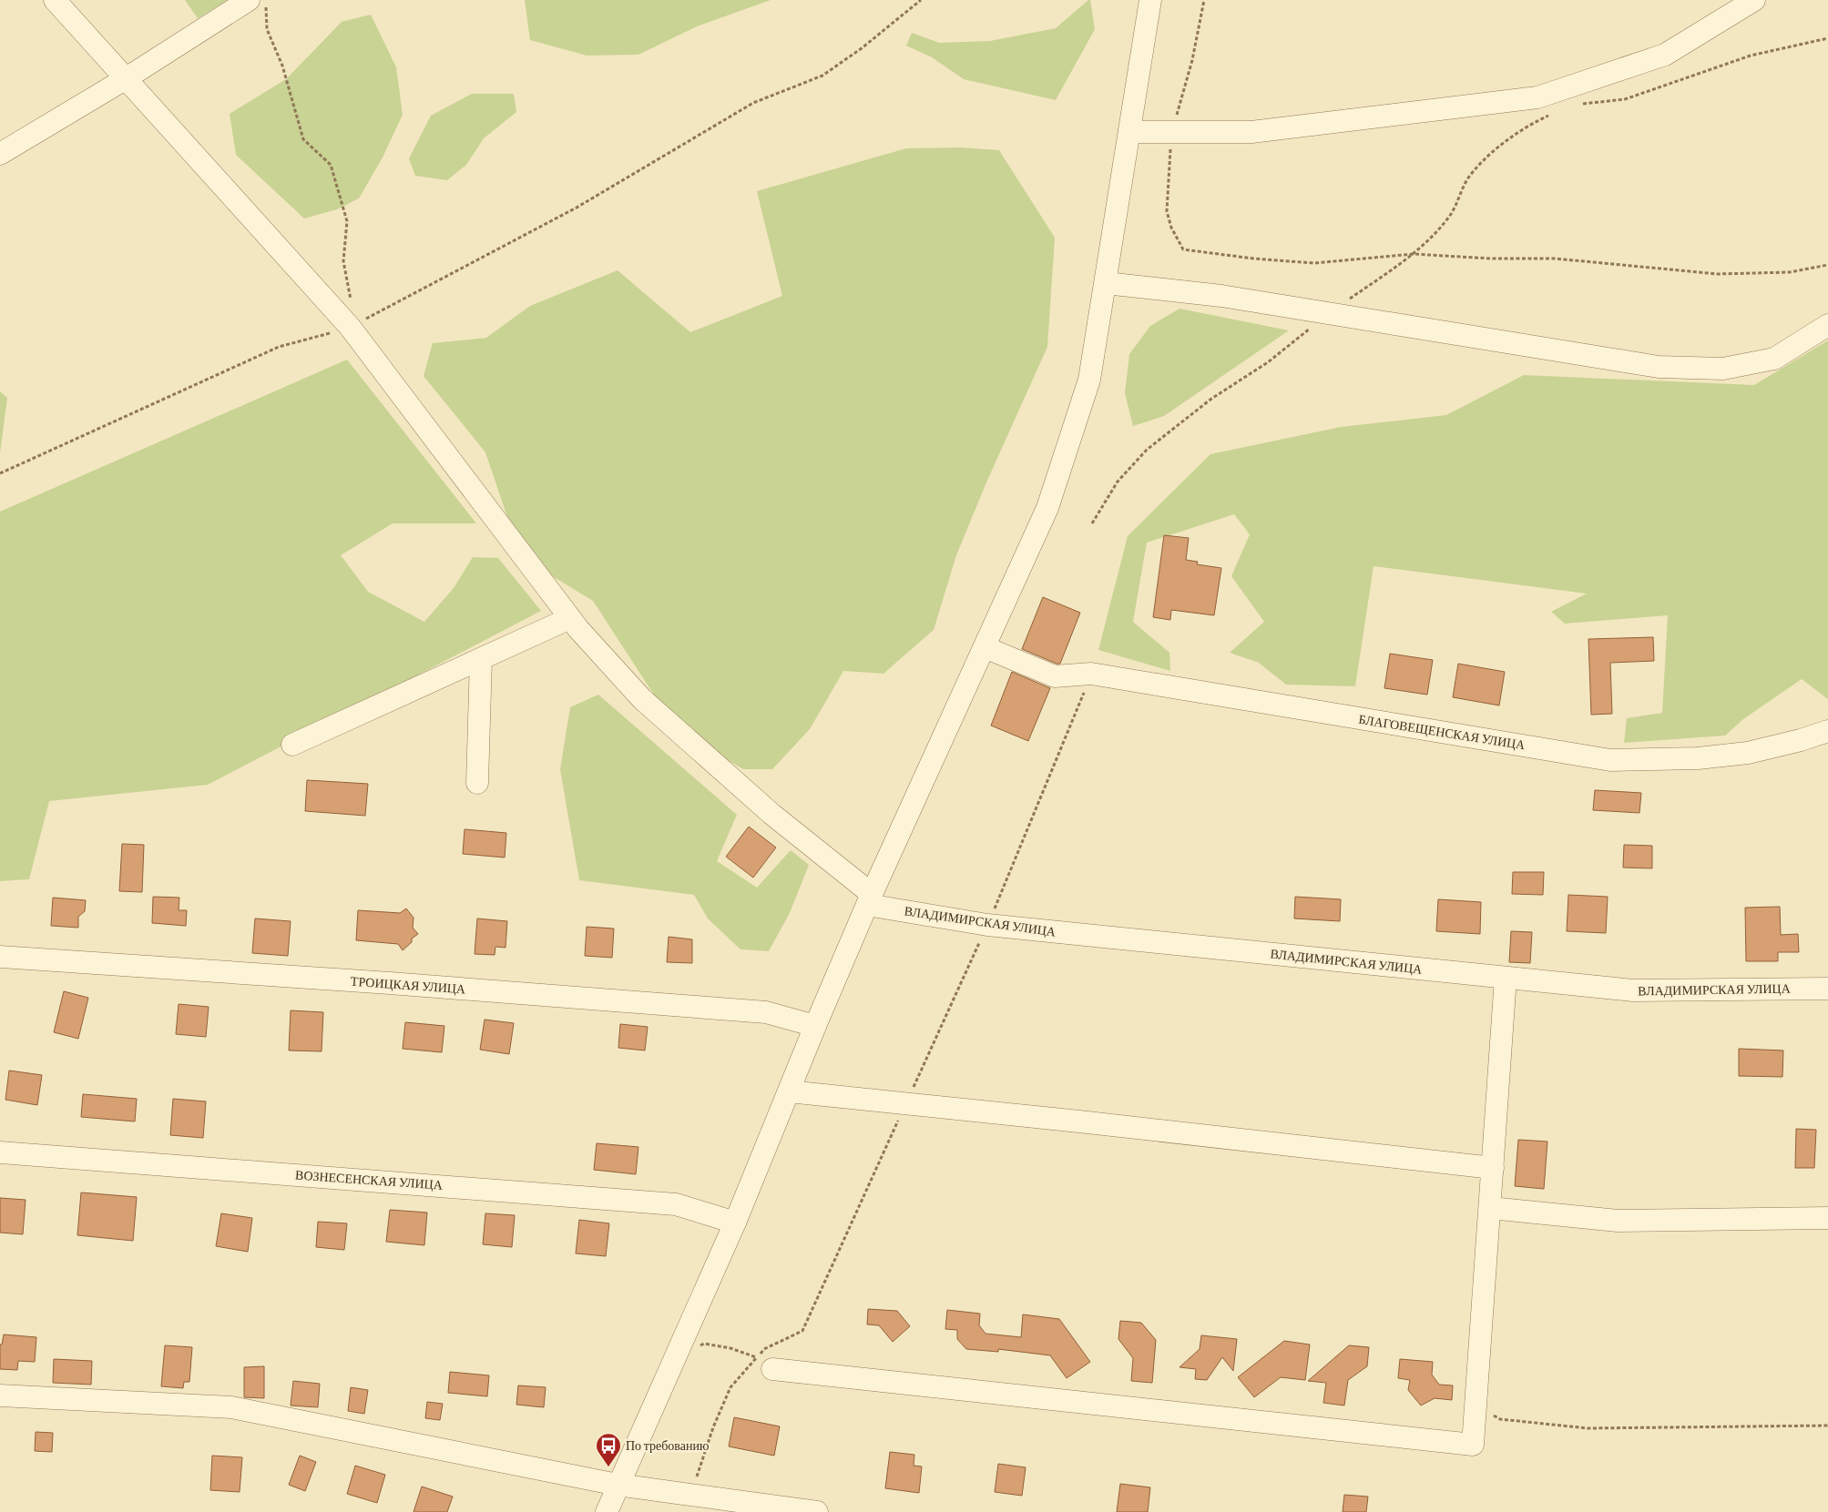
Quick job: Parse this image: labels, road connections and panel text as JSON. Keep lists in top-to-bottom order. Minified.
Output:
{"streets":{"street":["БЛАГОВЕЩЕНСКАЯ УЛИЦА","ВЛАДИМИРСКАЯ УЛИЦА","ТРОИЦКАЯ УЛИЦА","ВОЗНЕСЕНСКАЯ УЛИЦА"]},"places":{"bus stop":["По требованию"]}}
